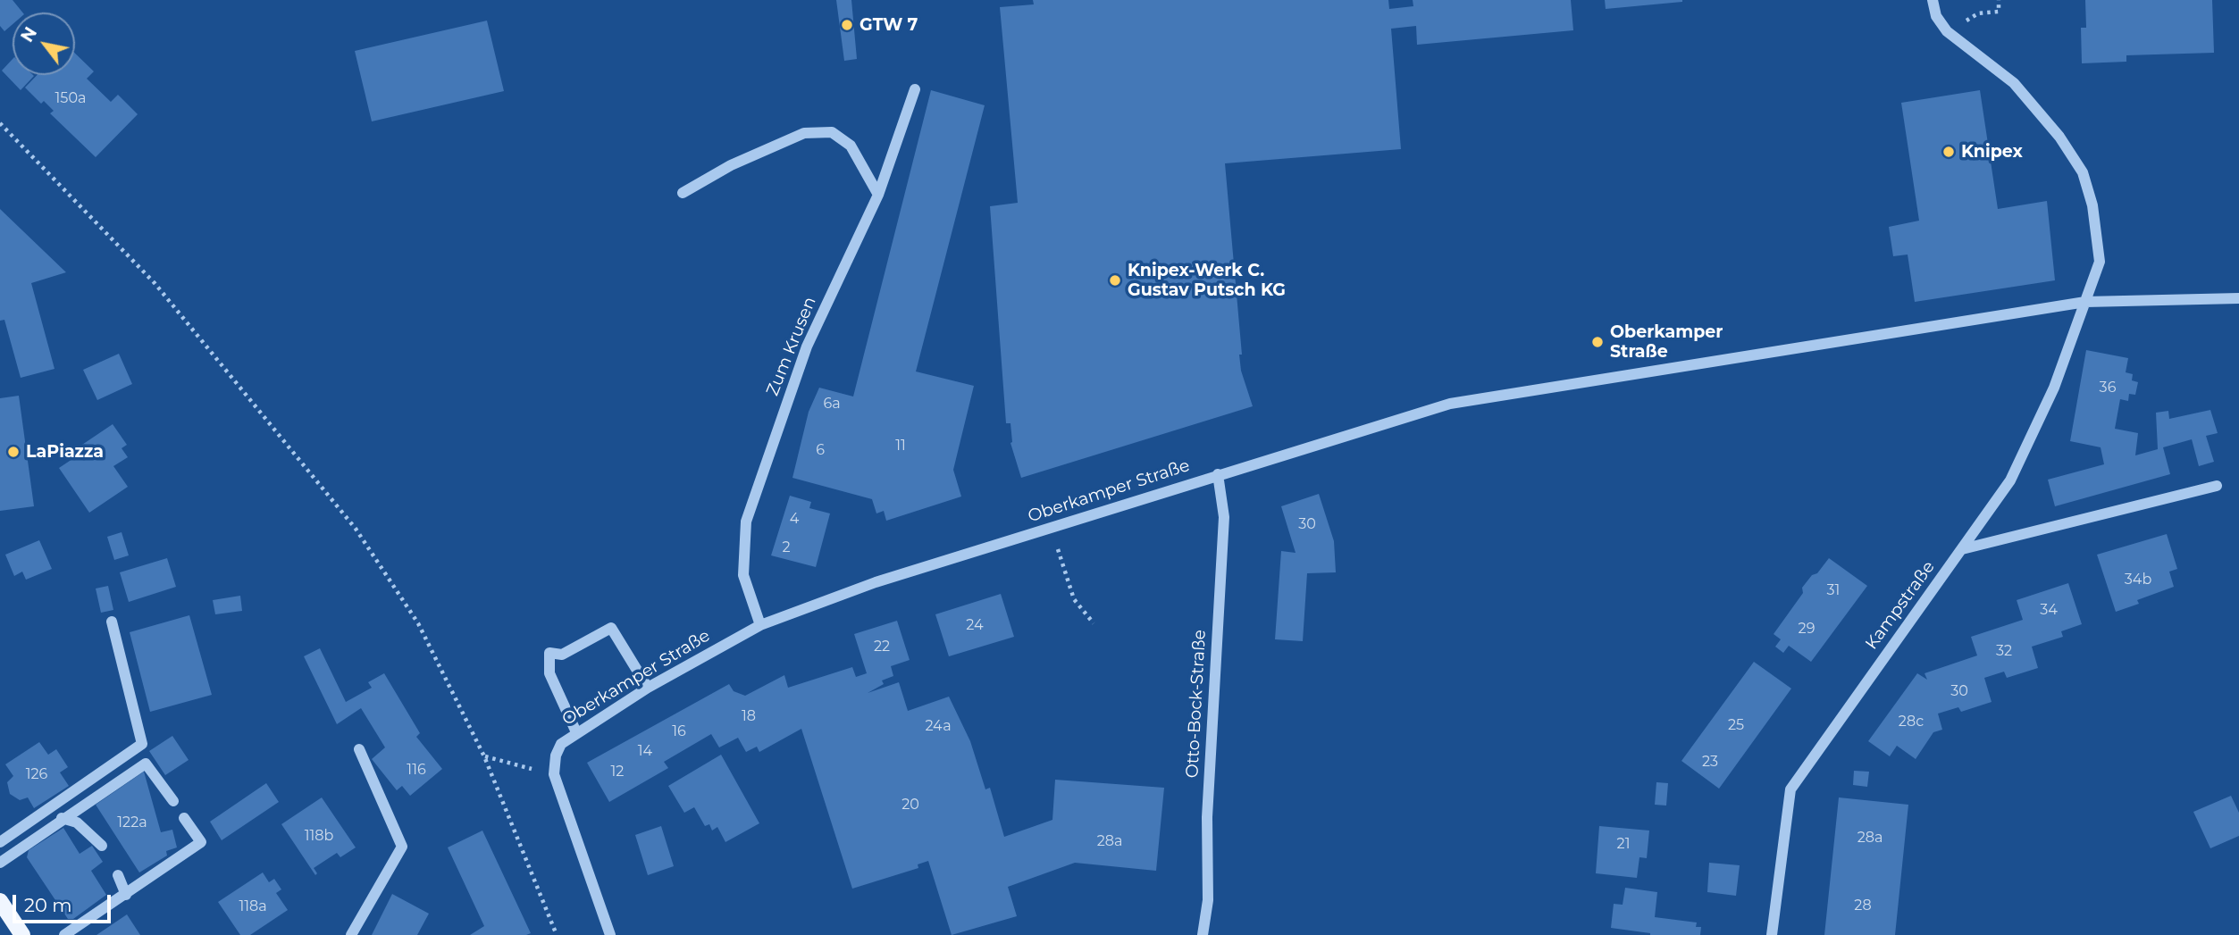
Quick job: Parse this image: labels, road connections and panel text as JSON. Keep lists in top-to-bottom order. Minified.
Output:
{"streets":{"street":["Zum Krusen","Oberkamper Straße","Kampstraße","Otto-Bock-Straße"]},"crossings":[["Zum Krusen","Oberkamper Straße"],["Oberkamper Straße","Kampstraße"],["Oberkamper Straße","Otto-Bock-Straße"]],"places":["GTW 7","Knipex","Knipex-Werk C. Gustav Putsch KG","Oberkamper Straße","LaPiazza"],"house_numbers":["150a","36","6a","11","6","4","30","2","34b","31","34","24","29","22","32","30","18","28c","25","24a","16","14","23","116","12","126","20","122a","118b","28a","28a","21","28","118a"],"scale_bar":"20 m","north":"top left"}
